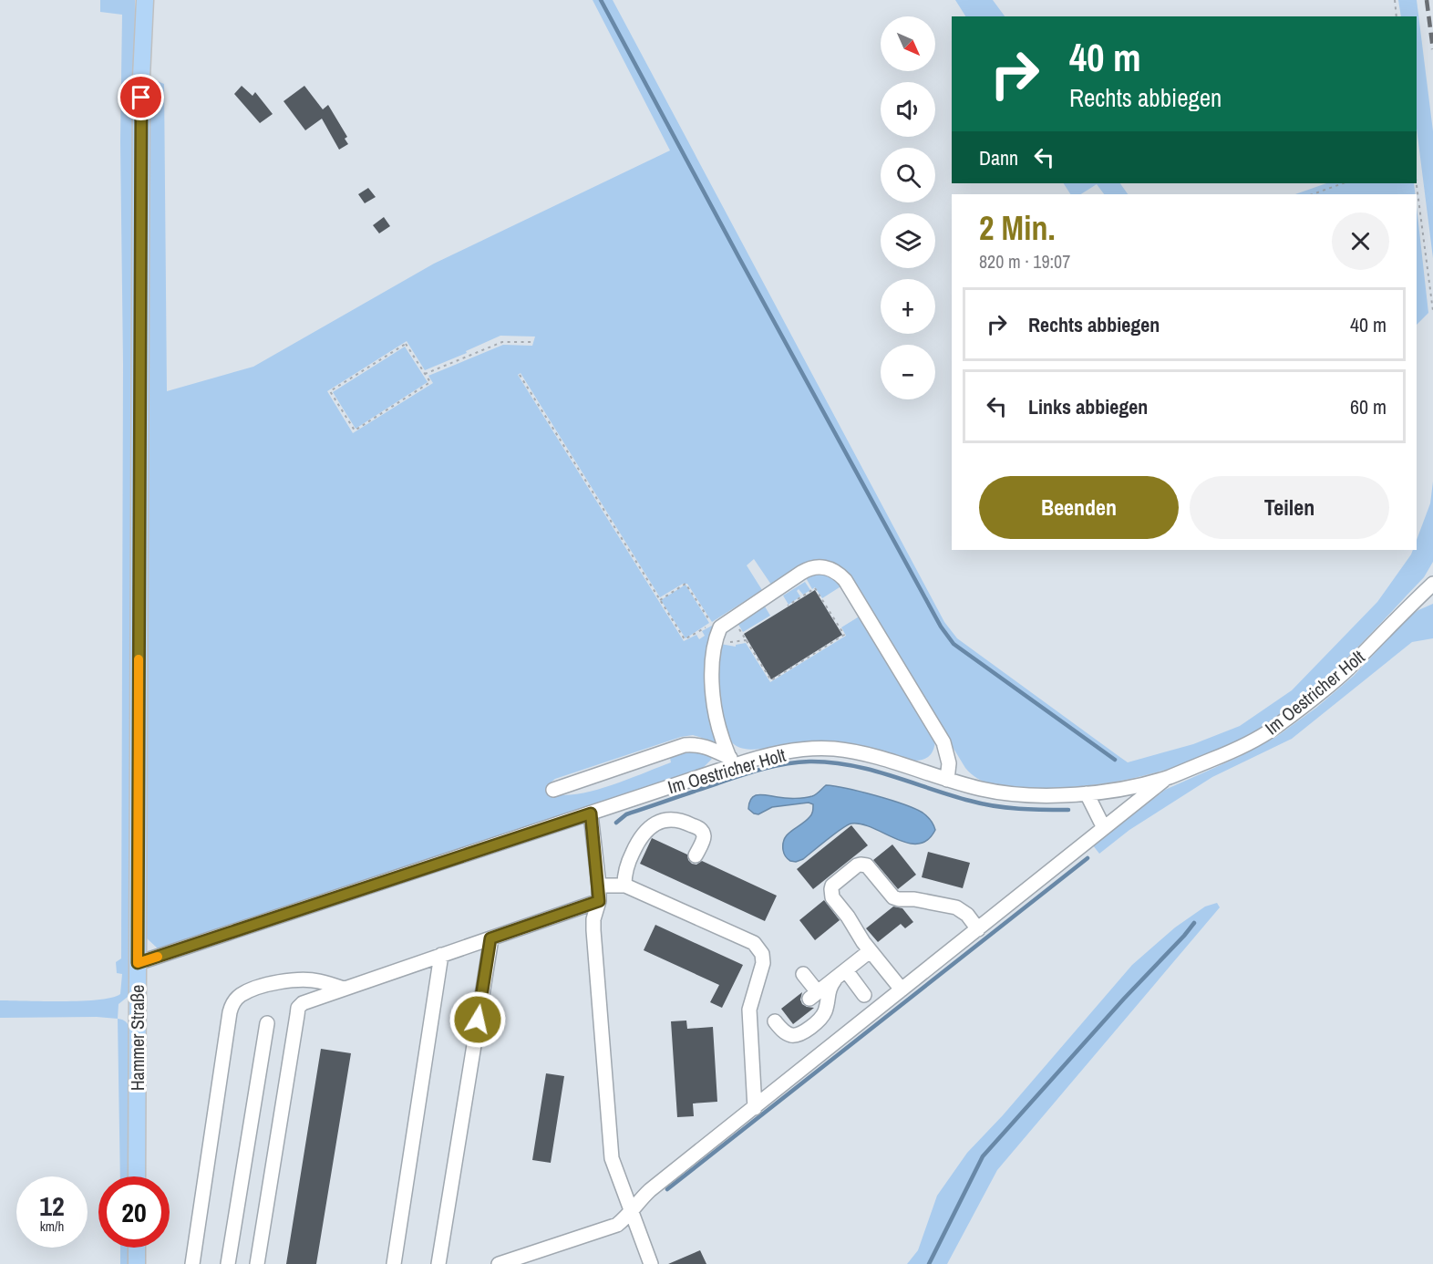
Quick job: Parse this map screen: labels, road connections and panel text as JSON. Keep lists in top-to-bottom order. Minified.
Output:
{"streets":{"main road":["Hammer Straße"],"street":["Im Oestricher Holt"]},"crossings":[["Im Oestricher Holt","Hammer Straße"]],"north":"bottom right","page":{"map_buttons":["+","−"],"turn":["40 m","Rechts abbiegen"],"then":"Dann","heading":["2 Min.","820 m · 19:07"],"list":[{"name":"Rechts abbiegen","value":"40 m"},{"name":"Links abbiegen","value":"60 m"}],"buttons":["Beenden","Teilen"],"speed":"12 km/h","limit":"20"}}
